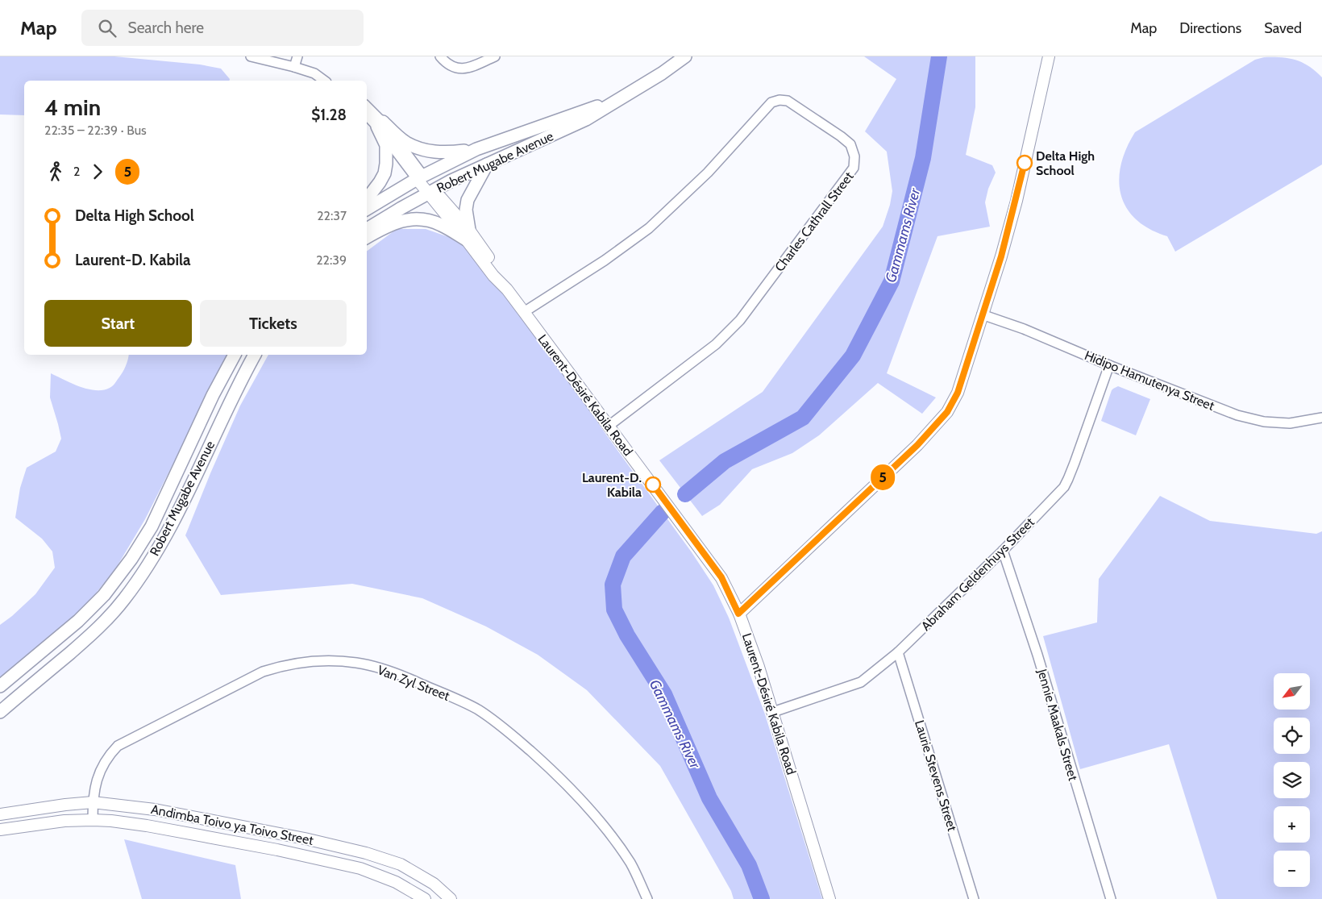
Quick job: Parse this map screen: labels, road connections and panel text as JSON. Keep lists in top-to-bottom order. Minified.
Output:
{"streets":{"main road":["Robert Mugabe Avenue"],"street":["Charles Cathrall Street","Hidipo Hamutenya Street","Laurent-Désiré Kabila Road","Abraham Geldenhuys Street","Van Zyl Street","Jennie Maakals Street","Laurie Stevens Street","Andimba Toivo ya Toivo Street"]},"crossings":[["Robert Mugabe Avenue","Laurent-Désiré Kabila Road"],["Charles Cathrall Street","Laurent-Désiré Kabila Road"],["Hidipo Hamutenya Street","Abraham Geldenhuys Street"],["Laurent-Désiré Kabila Road","Abraham Geldenhuys Street"],["Abraham Geldenhuys Street","Jennie Maakals Street"],["Abraham Geldenhuys Street","Laurie Stevens Street"],["Van Zyl Street","Andimba Toivo ya Toivo Street"]],"water":["Gammams River"],"places":["Delta High School","Laurent-D. Kabila"],"lines":["bus line 5"],"north":"bottom left","page":{"header":"Map","search":"Search here","nav":["Map","Directions","Saved"],"on_map":"5","heading":["4 min","22:35 – 22:39 · Bus","$1.28"],"legs":["2","5"],"list":[{"name":"Delta High School","value":"22:37"},{"name":"Laurent-D. Kabila","value":"22:39"}],"buttons":["Start","Tickets"],"map_buttons":["+","−"]}}
